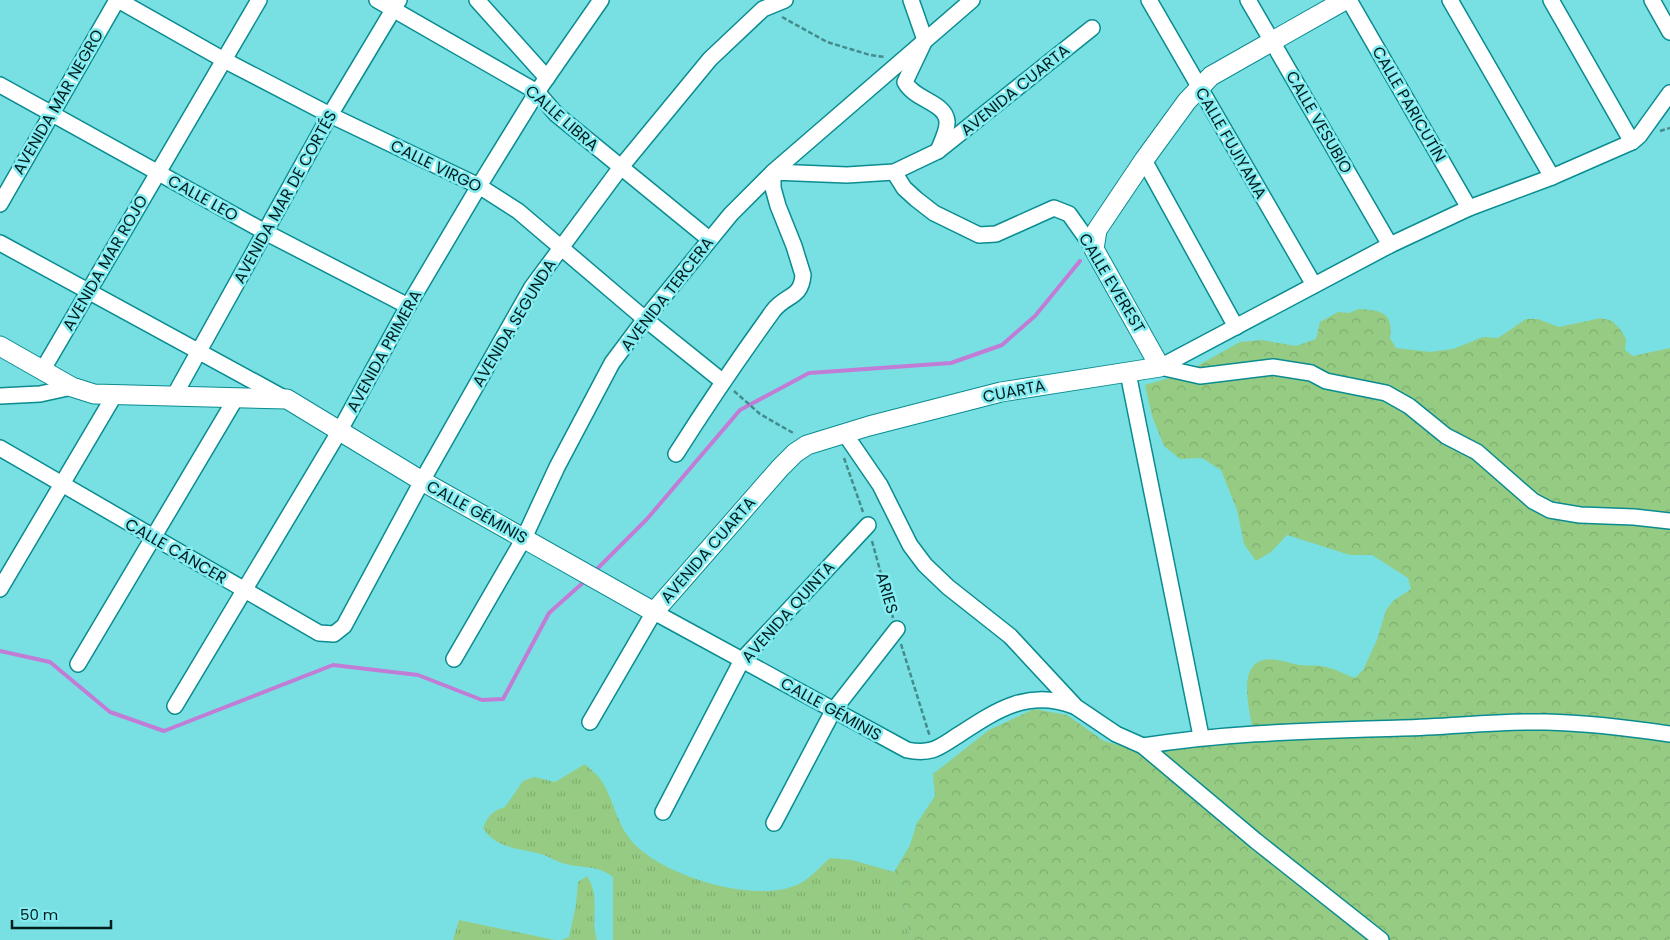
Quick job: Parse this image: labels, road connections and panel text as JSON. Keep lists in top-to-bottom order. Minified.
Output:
{"streets":{"street":["AVENIDA CUARTA","AVENIDA MAR NEGRO","CALLE PARICUTÍN","CALLE LIBRA","CALLE VESUBIO","CALLE FUJIYAMA","CALLE VIRGO","AVENIDA MAR DE CORTÉS","CALLE LEO","AVENIDA MAR ROJO","CALLE EVEREST","AVENIDA TERCERA","AVENIDA SEGUNDA","AVENIDA PRIMERA","CUARTA","CALLE GÉMINIS","CALLE CÁNCER","AVENIDA QUINTA"],"path":["ARIES"]},"crossings":[["AVENIDA CUARTA","CALLE EVEREST"],["AVENIDA CUARTA","CUARTA"],["AVENIDA CUARTA","CALLE GÉMINIS"],["AVENIDA CUARTA","ARIES"],["AVENIDA MAR NEGRO","CALLE VIRGO"],["AVENIDA MAR NEGRO","CALLE LEO"],["CALLE LIBRA","AVENIDA MAR DE CORTÉS"],["CALLE LIBRA","AVENIDA TERCERA"],["CALLE LIBRA","AVENIDA SEGUNDA"],["CALLE LIBRA","AVENIDA PRIMERA"],["CALLE VIRGO","AVENIDA MAR DE CORTÉS"],["CALLE VIRGO","AVENIDA MAR ROJO"],["CALLE VIRGO","AVENIDA TERCERA"],["CALLE VIRGO","AVENIDA SEGUNDA"],["CALLE VIRGO","AVENIDA PRIMERA"],["AVENIDA MAR DE CORTÉS","CALLE LEO"],["AVENIDA MAR DE CORTÉS","CALLE GÉMINIS"],["CALLE LEO","AVENIDA MAR ROJO"],["CALLE LEO","AVENIDA PRIMERA"],["AVENIDA MAR ROJO","CALLE GÉMINIS"],["CALLE EVEREST","CUARTA"],["AVENIDA TERCERA","CALLE GÉMINIS"],["AVENIDA SEGUNDA","CALLE GÉMINIS"],["AVENIDA SEGUNDA","CALLE CÁNCER"],["AVENIDA PRIMERA","CALLE GÉMINIS"],["AVENIDA PRIMERA","CALLE CÁNCER"],["CALLE GÉMINIS","ARIES"],["CALLE GÉMINIS","AVENIDA QUINTA"],["ARIES","AVENIDA QUINTA"]],"scale_bar":"50 m"}
